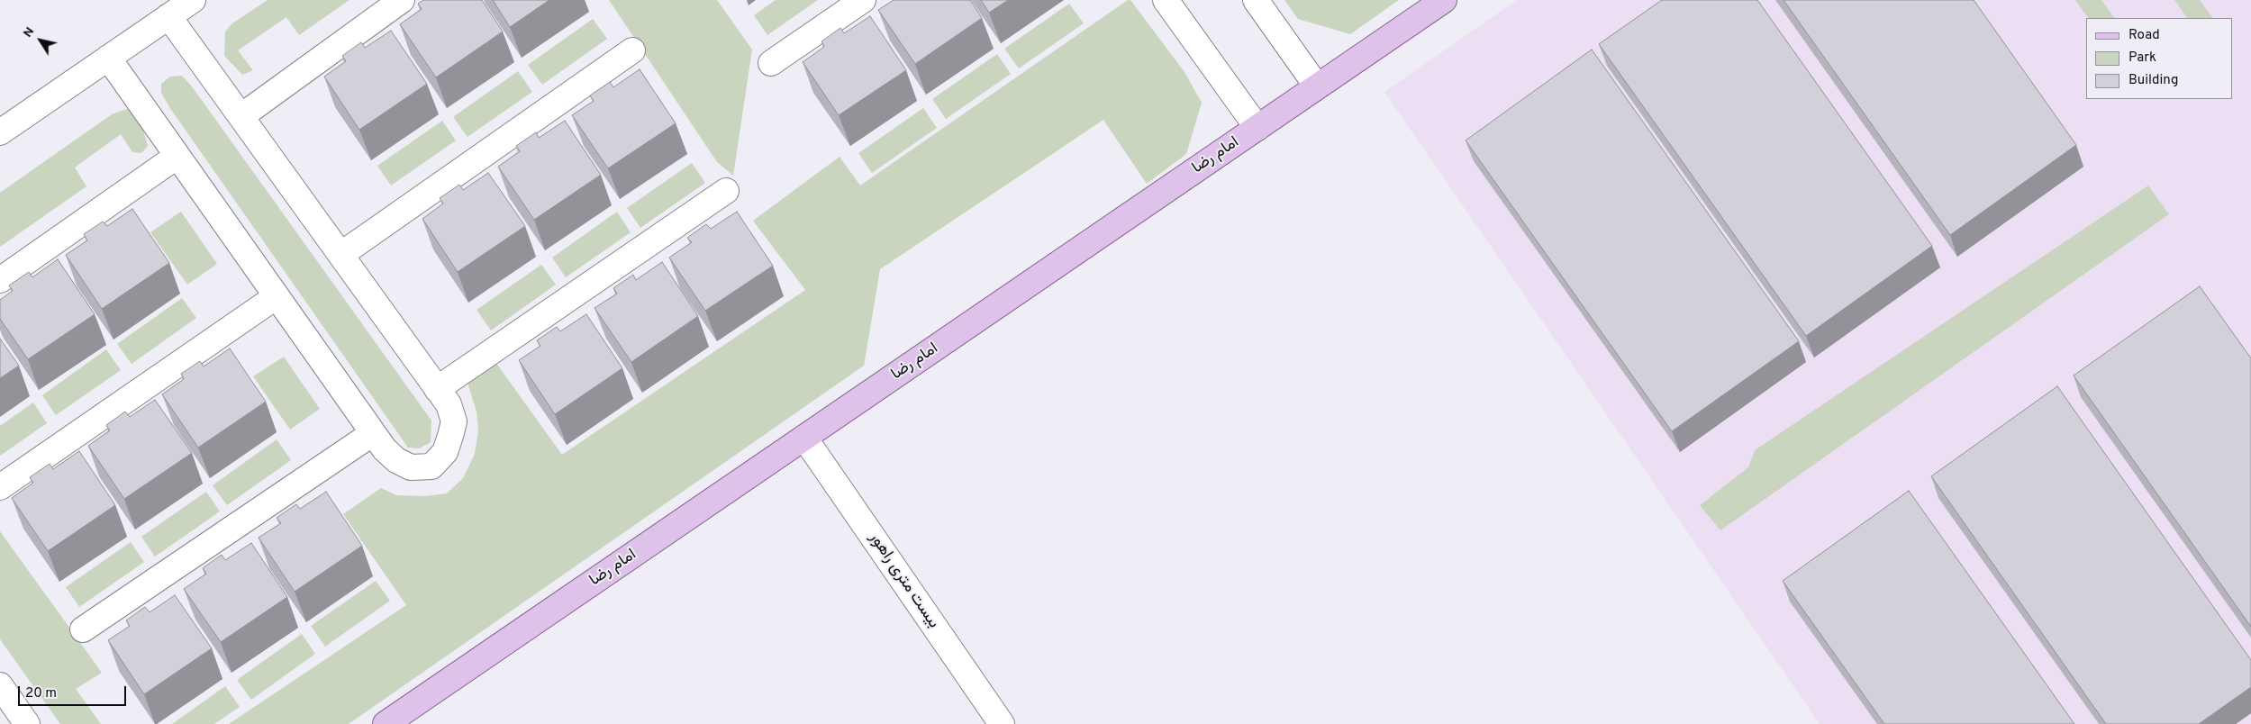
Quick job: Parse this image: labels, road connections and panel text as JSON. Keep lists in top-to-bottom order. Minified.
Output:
{"streets":{"main road":["امام رضا"],"street":["بیست متری راهور"]},"crossings":[["امام رضا","بیست متری راهور"]],"legend":["Road","Park","Building"],"scale_bar":"20 m","north":"top left"}
